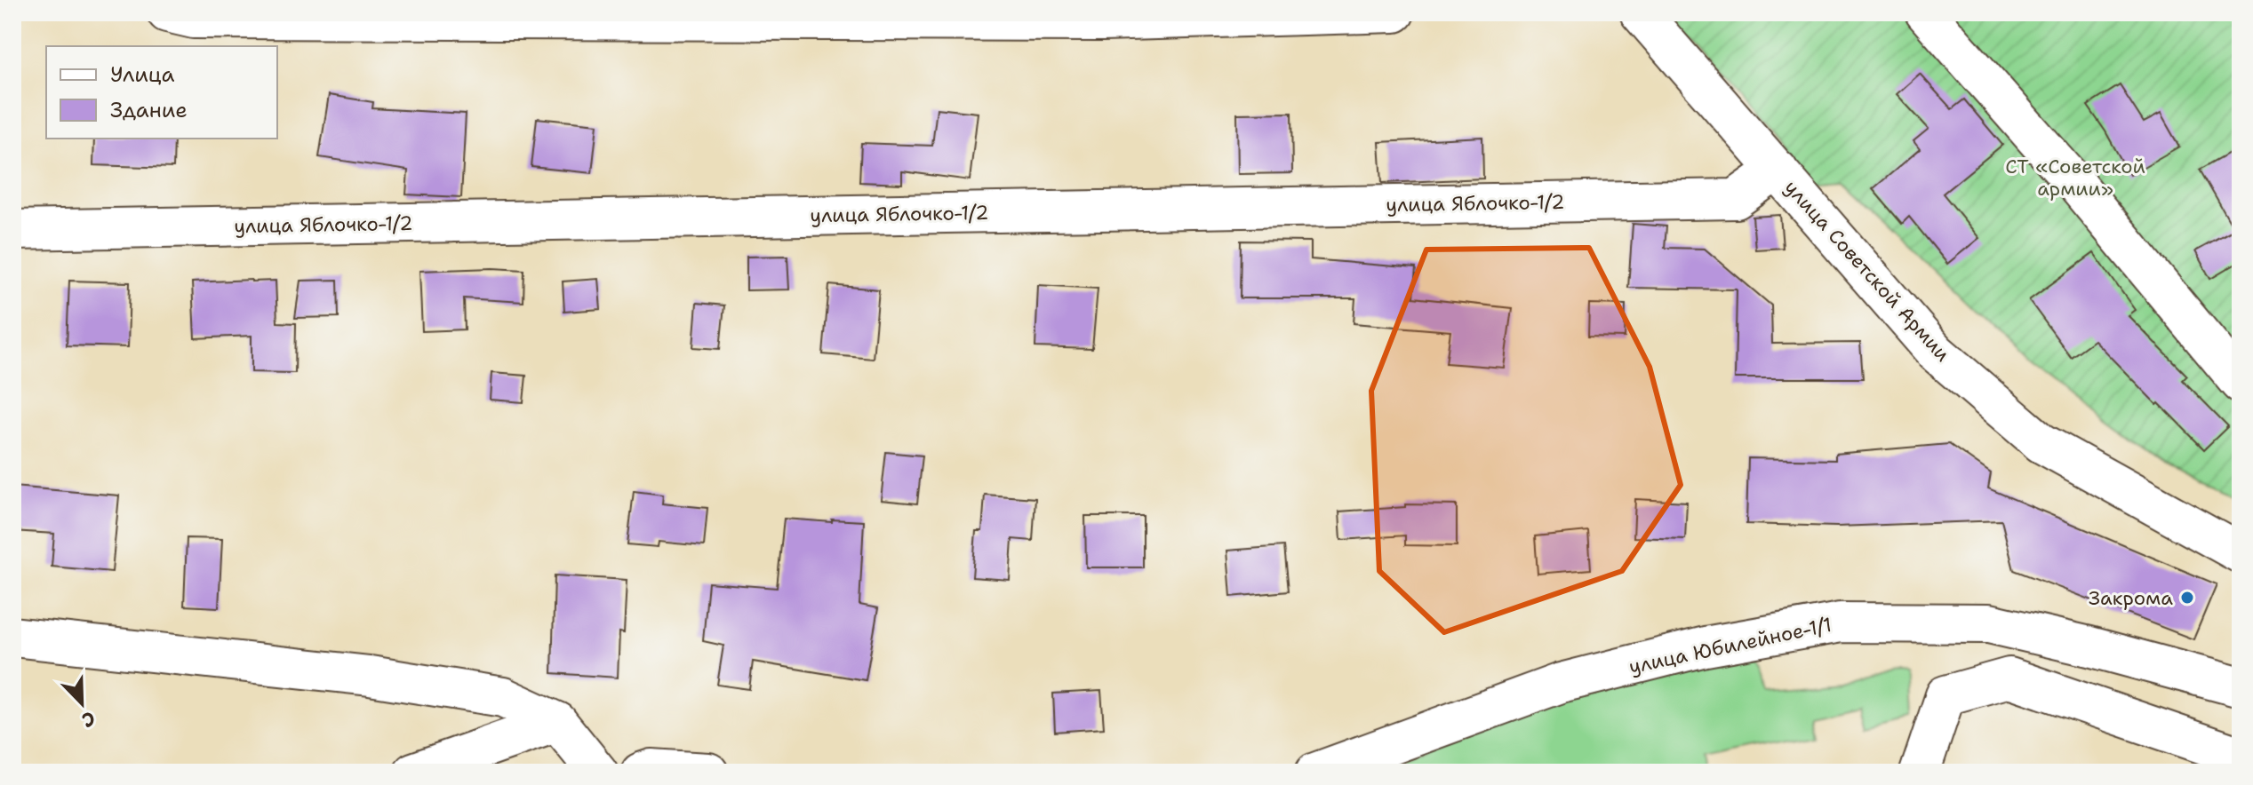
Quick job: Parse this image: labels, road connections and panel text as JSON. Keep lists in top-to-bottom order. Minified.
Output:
{"streets":{"street":["улица Яблочко-1/2","улица Советской Армии","улица Юбилейное-1/1"]},"crossings":[["улица Яблочко-1/2","улица Советской Армии"]],"parks":["СТ «Советской армии»"],"places":["Закрома"],"legend":["Улица","Здание"],"north":"bottom right"}
